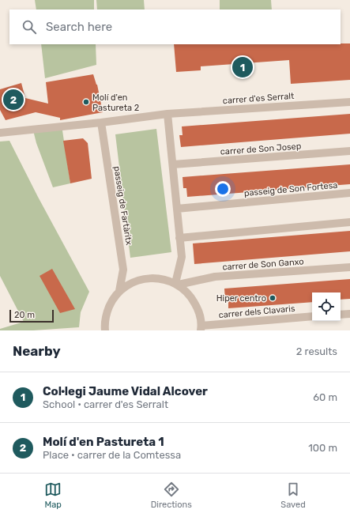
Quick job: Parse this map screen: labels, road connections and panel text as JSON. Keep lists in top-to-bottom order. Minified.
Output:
{"streets":{"street":["carrer d'es Serralt","carrer de Son Josep","passeig de Son Fortesa","passeig de Fartàritx","carrer de Son Ganxo","carrer dels Clavaris"]},"crossings":[["carrer d'es Serralt","passeig de Fartàritx"]],"places":["Molí d'en Pastureta 2","Hiper centro"],"scale_bar":"20 m","page":{"search":"Search here","pins":["1","2"],"scale":"20 m","heading":["Nearby","2 results"],"list":[{"mark":"1","name":"Col·legi Jaume Vidal Alcover","note":"School · carrer d'es Serralt","value":"60 m"},{"mark":"2","name":"Molí d'en Pastureta 1","note":"Place · carrer de la Comtessa","value":"100 m"}],"nav":["Map","Directions","Saved"]}}
